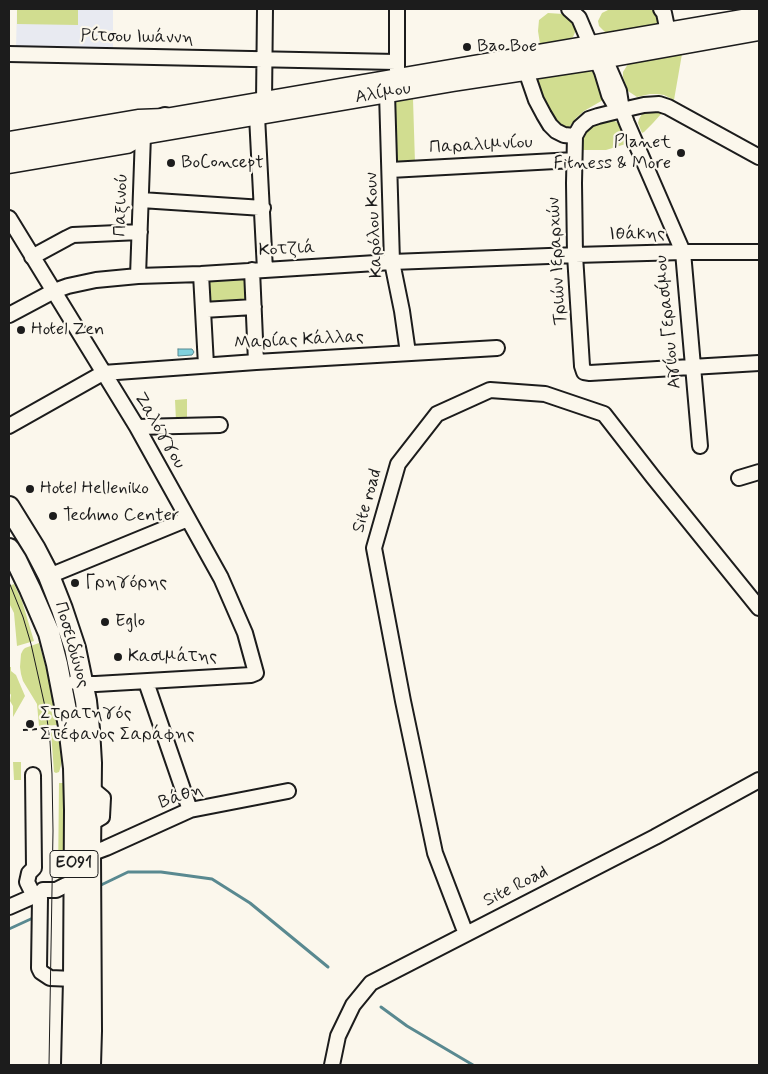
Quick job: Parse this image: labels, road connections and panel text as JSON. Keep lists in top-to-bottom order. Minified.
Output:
{"streets":{"highway":["Ποσειδώνος","ΕΟ91"],"main road":["Αλίμου"],"street":["Ρίτσου Ιωάννη","Παραλιμνίου","Παξινού","Καρόλου Κουν","Ιθάκης","Κοτζιά","Τριών Ιεραρχών","Αγίου Γερασίμου","Μαρίας Κάλλας","Ζαλόγγου","Site road","Βάθη","Site Road"]},"crossings":[["Ρίτσου Ιωάννη","Αλίμου"],["Αλίμου","Παξινού"],["Αλίμου","Καρόλου Κουν"],["Αλίμου","Αγίου Γερασίμου"],["Παραλιμνίου","Καρόλου Κουν"],["Παραλιμνίου","Τριών Ιεραρχών"],["Παξινού","Κοτζιά"],["Καρόλου Κουν","Κοτζιά"],["Καρόλου Κουν","Μαρίας Κάλλας"],["Ιθάκης","Κοτζιά"],["Ιθάκης","Τριών Ιεραρχών"],["Ιθάκης","Αγίου Γερασίμου"],["Κοτζιά","Τριών Ιεραρχών"],["Κοτζιά","Ζαλόγγου"],["Τριών Ιεραρχών","Αγίου Γερασίμου"],["Μαρίας Κάλλας","Ζαλόγγου"],["Site road","Site Road"],["Ποσειδώνος","Βάθη"]],"places":["Bao Boe","Planet Fitness & More","BoConcept","Hotel Zen","Hotel Helleniko","Techmo Center","Γρηγόρης","Eglo","Κασιμάτης","Στρατηγός Στέφανος Σαράφης"]}
